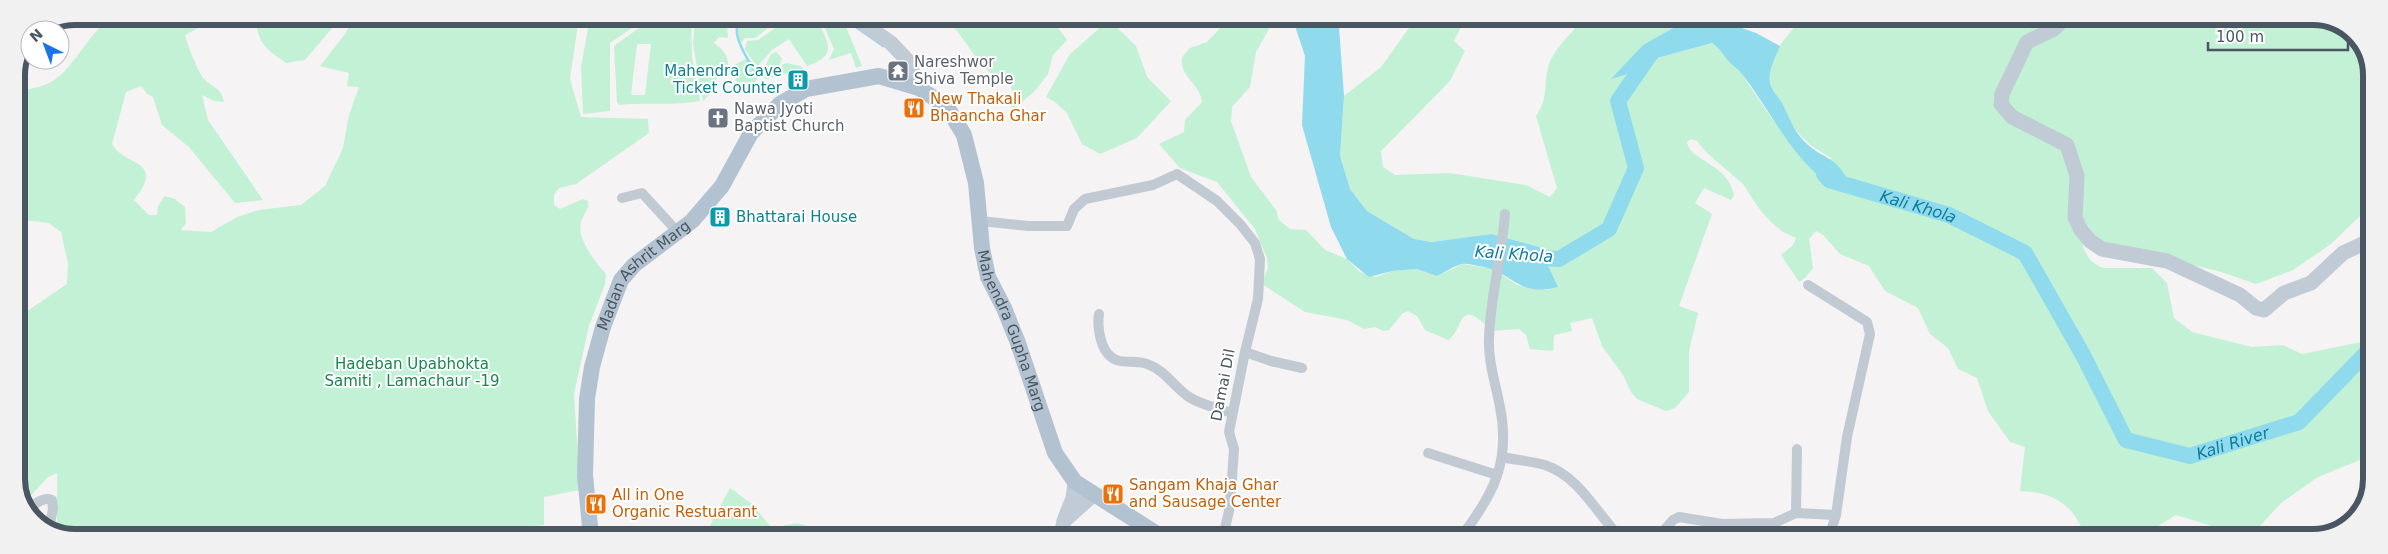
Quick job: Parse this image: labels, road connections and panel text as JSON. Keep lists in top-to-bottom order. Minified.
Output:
{"streets":{"main road":["Madan Ashrit Marg","Mahendra Gupha Marg"],"street":["Damai Dil"]},"crossings":[["Madan Ashrit Marg","Mahendra Gupha Marg"],["Mahendra Gupha Marg","Damai Dil"]],"water":["Kali Khola","Kali River"],"parks":["Hadeban Upabhokta Samiti , Lamachaur -19"],"places":{"temple":["Nareshwor Shiva Temple"],"building":["Mahendra Cave Ticket Counter","Bhattarai House"],"restaurant":["New Thakali Bhaancha Ghar","Sangam Khaja Ghar and Sausage Center","All in One Organic Restuarant"],"church":["Nawa Jyoti Baptist Church"]},"scale_bar":"100 m","north":"top left"}
